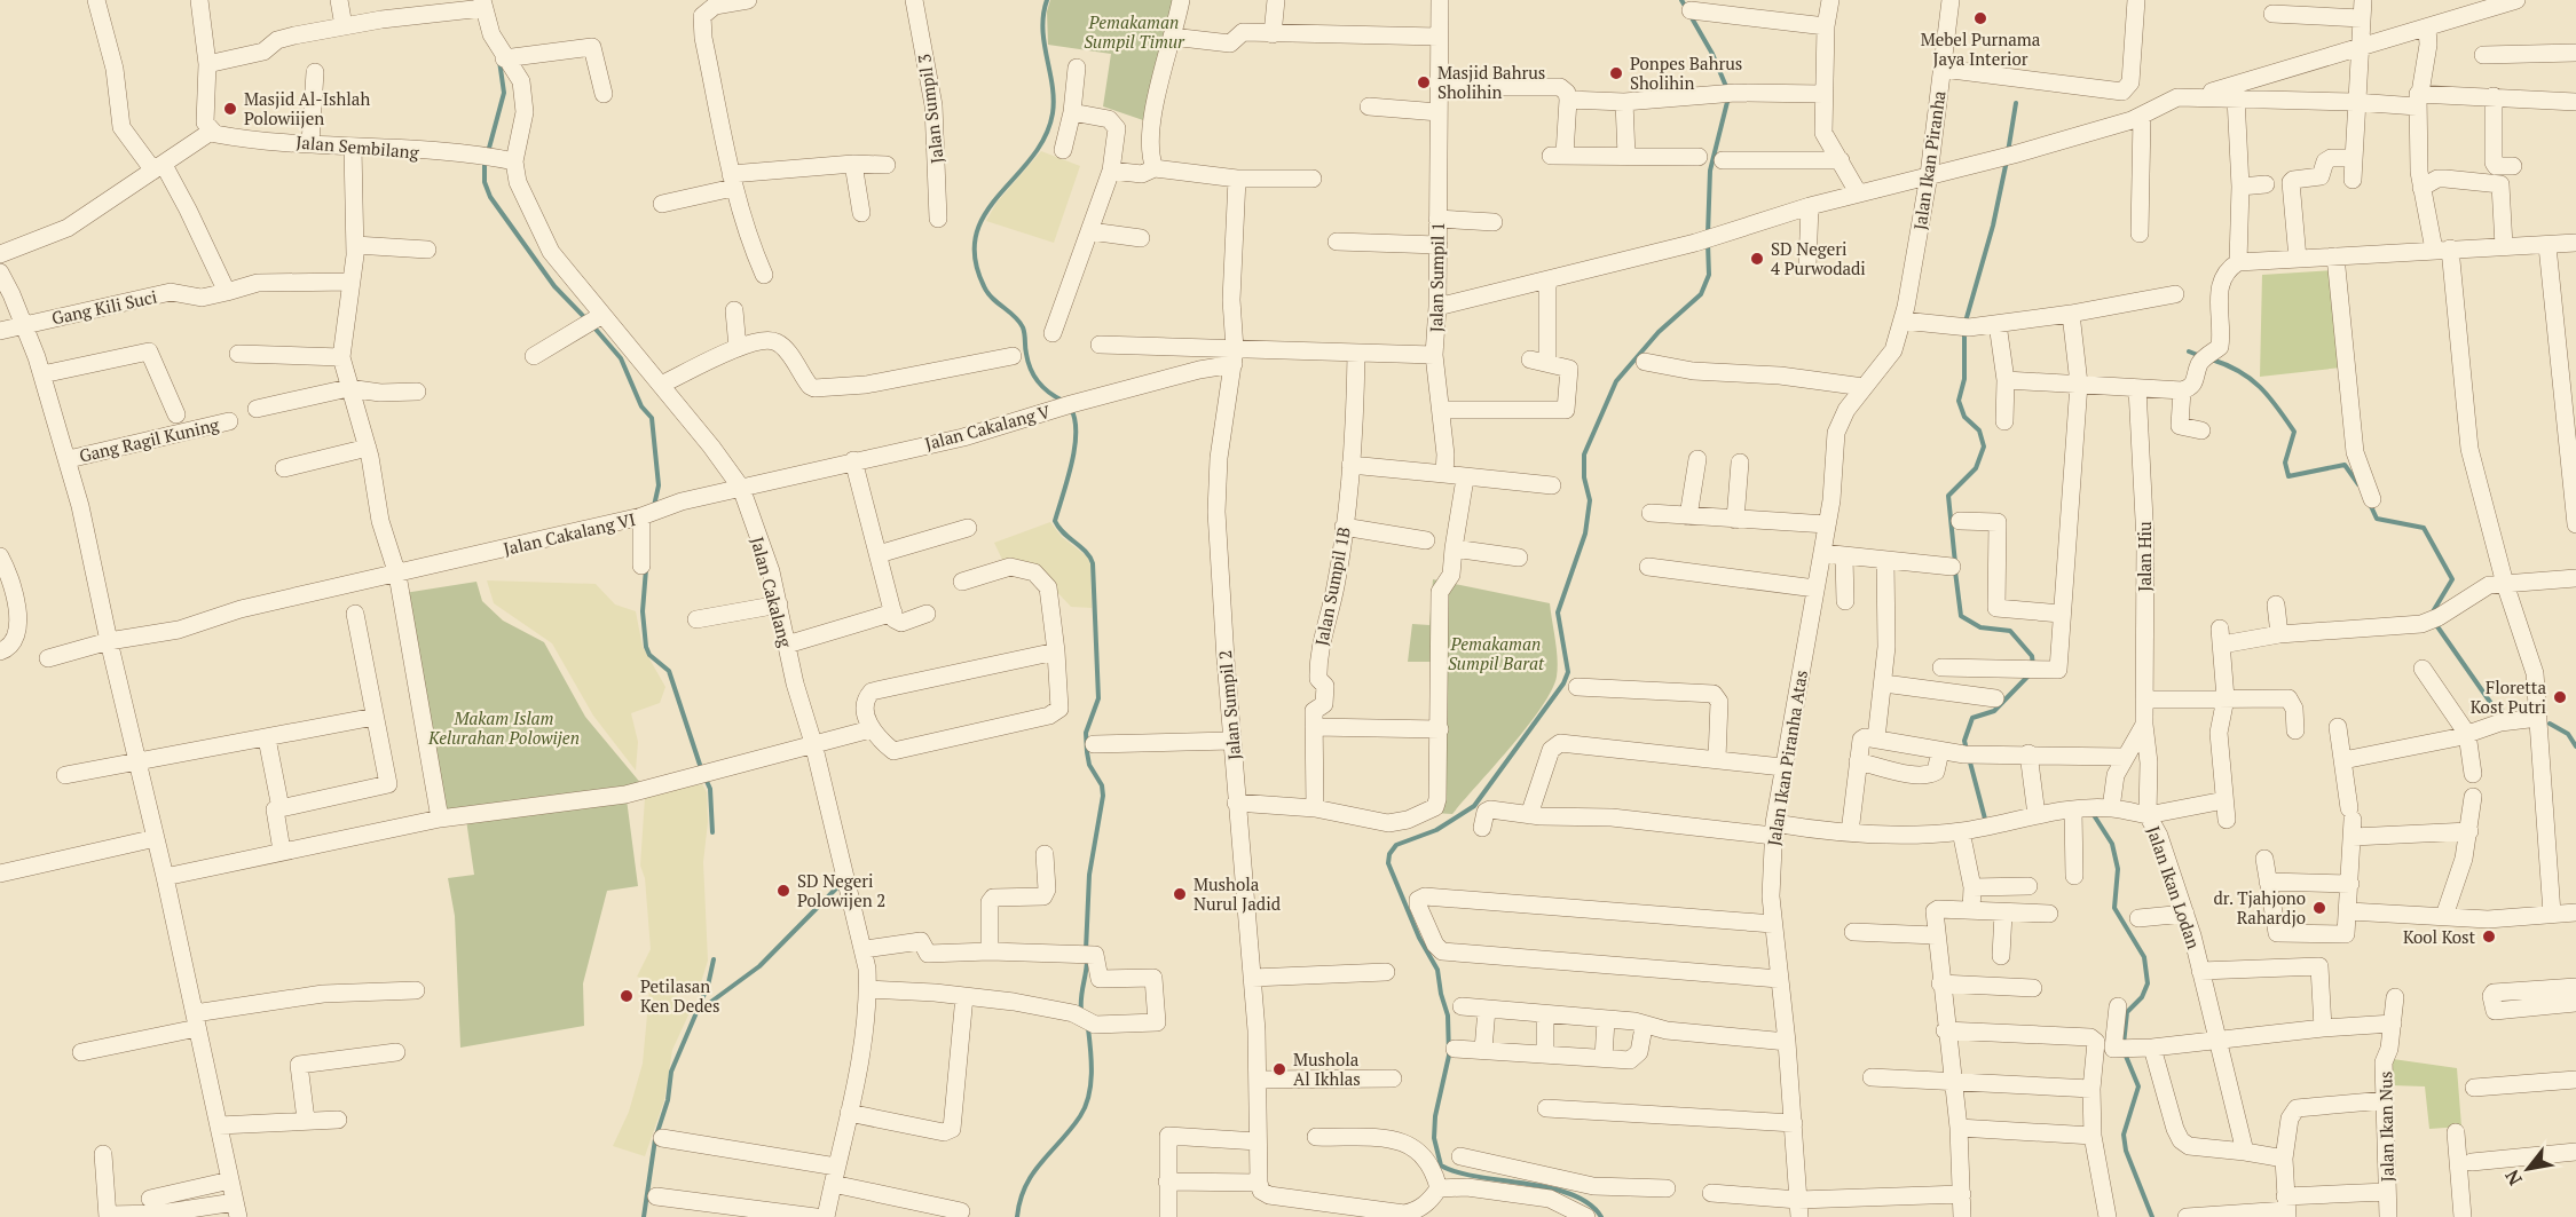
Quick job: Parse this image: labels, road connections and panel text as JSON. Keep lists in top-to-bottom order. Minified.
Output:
{"streets":{"street":["Jalan Sumpil 3","Jalan Sembilang","Jalan Ikan Piranha","Jalan Sumpil 1","Gang Kili Suci","Jalan Cakalang V","Gang Ragil Kuning","Jalan Cakalang VI","Jalan Hiu","Jalan Sumpil 1B","Jalan Cakalang","Jalan Sumpil 2","Jalan Ikan Piranha Atas","Jalan Ikan Lodan","Jalan Ikan Nus"]},"crossings":[["Jalan Sembilang","Jalan Cakalang"],["Jalan Ikan Piranha","Jalan Ikan Piranha Atas"],["Jalan Sumpil 1","Jalan Cakalang V"],["Jalan Sumpil 1","Jalan Sumpil 1B"],["Jalan Sumpil 1","Jalan Sumpil 2"],["Jalan Cakalang V","Jalan Cakalang VI"],["Jalan Cakalang V","Jalan Cakalang"],["Jalan Cakalang V","Jalan Sumpil 2"],["Jalan Cakalang VI","Jalan Cakalang"],["Jalan Hiu","Jalan Ikan Lodan"],["Jalan Ikan Piranha Atas","Jalan Ikan Lodan"]],"parks":["Pemakaman Sumpil Timur","Pemakaman Sumpil Barat","Makam Islam Kelurahan Polowijen"],"places":["Mebel Purnama Jaya Interior","Ponpes Bahrus Sholihin","Masjid Bahrus Sholihin","Masjid Al-Ishlah Polowiijen","SD Negeri 4 Purwodadi","Floretta Kost Putri","SD Negeri Polowijen 2","Mushola Nurul Jadid","dr. Tjahjono Rahardjo","Kool Kost","Petilasan Ken Dedes","Mushola Al Ikhlas"],"north":"bottom left"}
